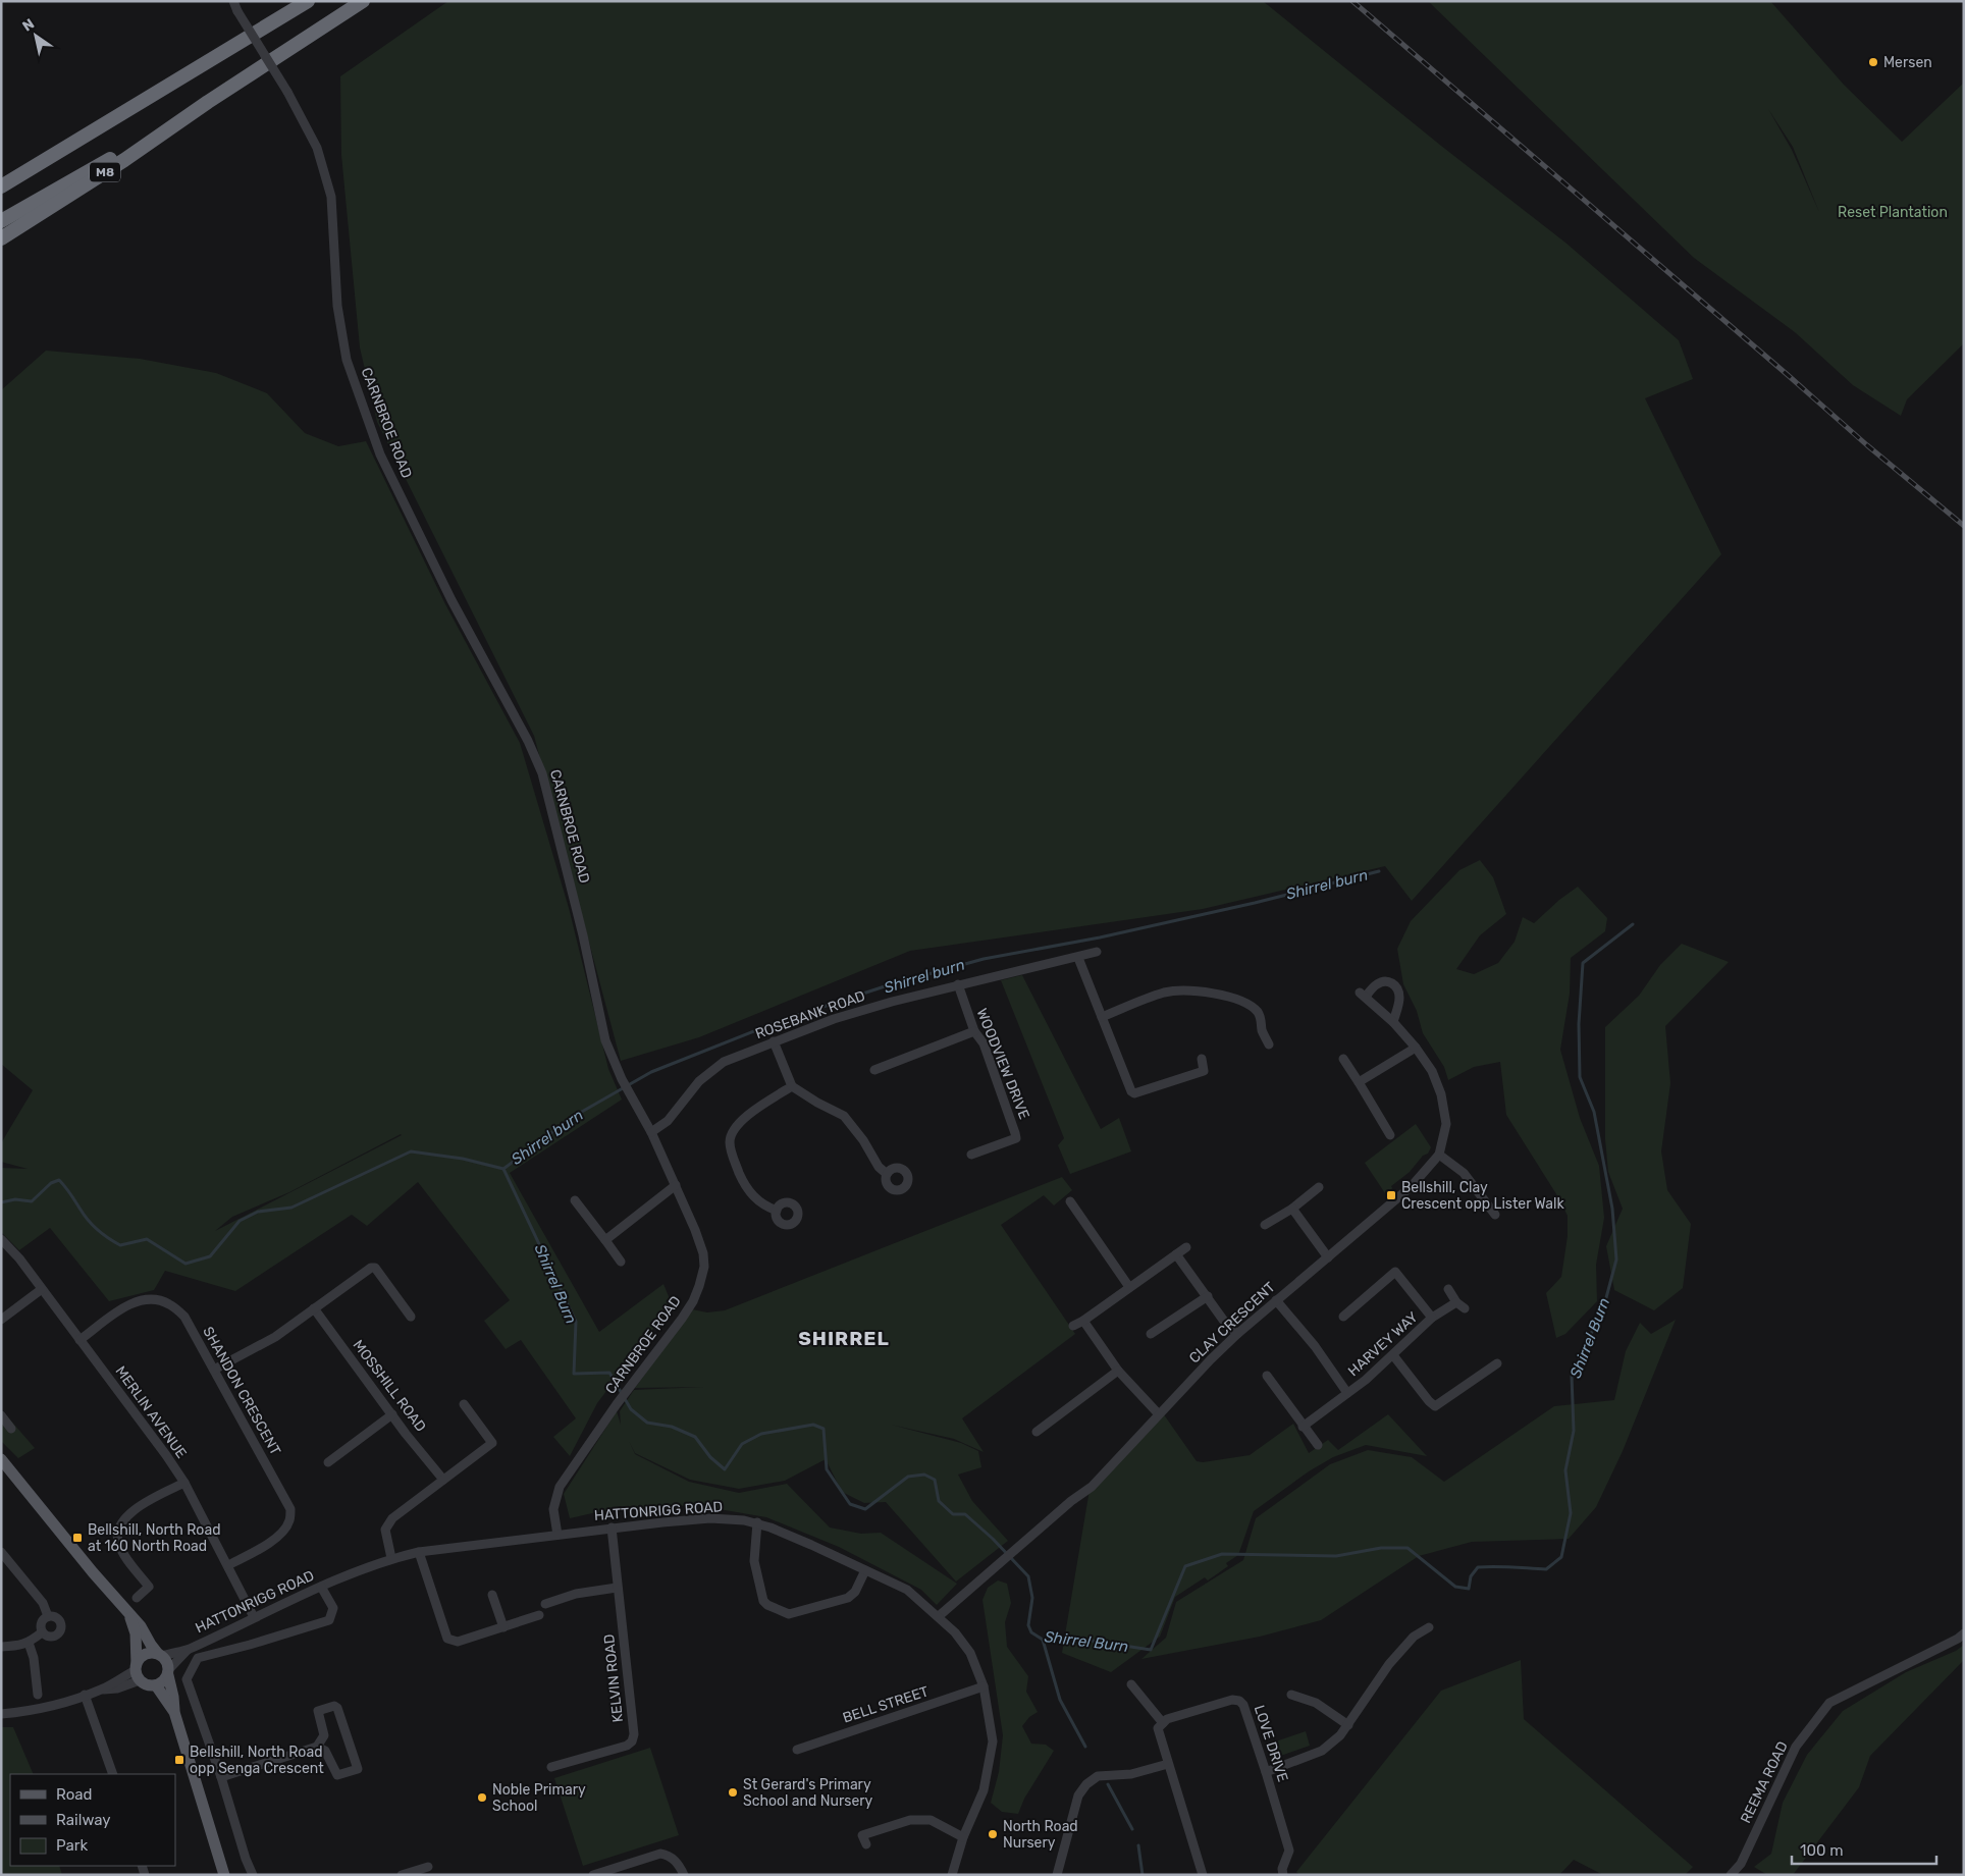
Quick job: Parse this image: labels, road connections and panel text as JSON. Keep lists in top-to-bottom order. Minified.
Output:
{"streets":{"highway":["M8"],"street":["CARNBROE ROAD","ROSEBANK ROAD","WOODVIEW DRIVE","CLAY CRESCENT","HARVEY WAY","MOSSHILL ROAD","SHANDON CRESCENT","MERLIN AVENUE","HATTONRIGG ROAD","KELVIN ROAD","BELL STREET","LOVE DRIVE","REEMA ROAD"]},"crossings":[["CARNBROE ROAD","ROSEBANK ROAD"],["CARNBROE ROAD","HATTONRIGG ROAD"],["ROSEBANK ROAD","WOODVIEW DRIVE"],["CLAY CRESCENT","HARVEY WAY"],["CLAY CRESCENT","HATTONRIGG ROAD"],["SHANDON CRESCENT","MERLIN AVENUE"],["MERLIN AVENUE","HATTONRIGG ROAD"],["HATTONRIGG ROAD","KELVIN ROAD"],["HATTONRIGG ROAD","BELL STREET"]],"districts":["SHIRREL"],"water":["Shirrel burn","Shirrel Burn"],"parks":["Reset Plantation"],"places":{"other":["Mersen","St Gerard's Primary School and Nursery","Noble Primary School","North Road Nursery"],"transit":["Bellshill, Clay Crescent opp Lister Walk","Bellshill, North Road at 160 North Road","Bellshill, North Road opp Senga Crescent"]},"legend":["Road","Railway","Park"],"scale_bar":"100 m","north":"top left"}
